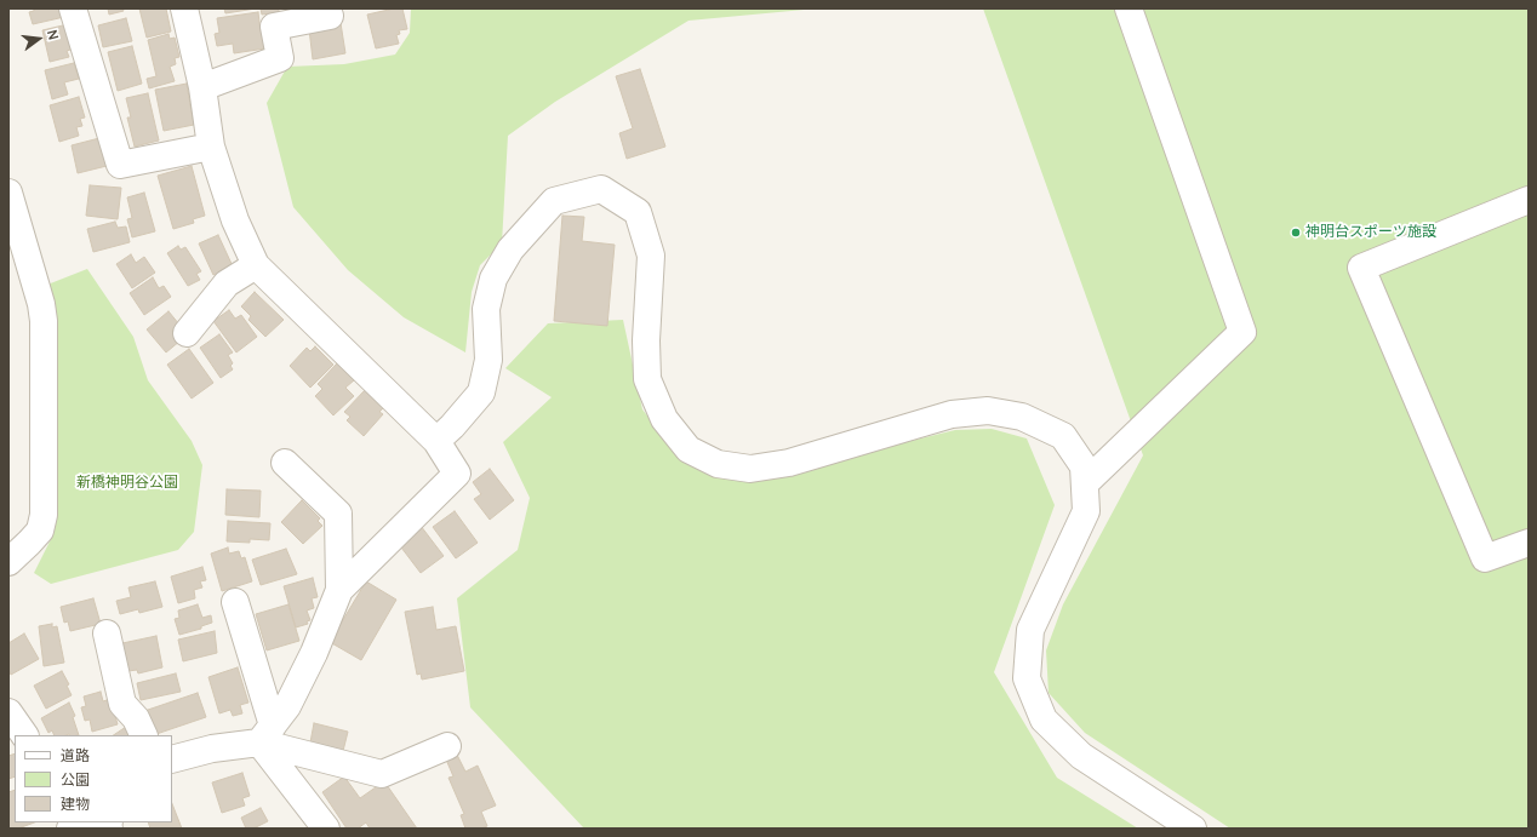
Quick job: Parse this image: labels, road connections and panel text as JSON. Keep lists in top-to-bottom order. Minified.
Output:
{"parks":["新橋神明谷公園"],"places":["神明台スポーツ施設"],"legend":["道路","公園","建物"],"north":"right"}
